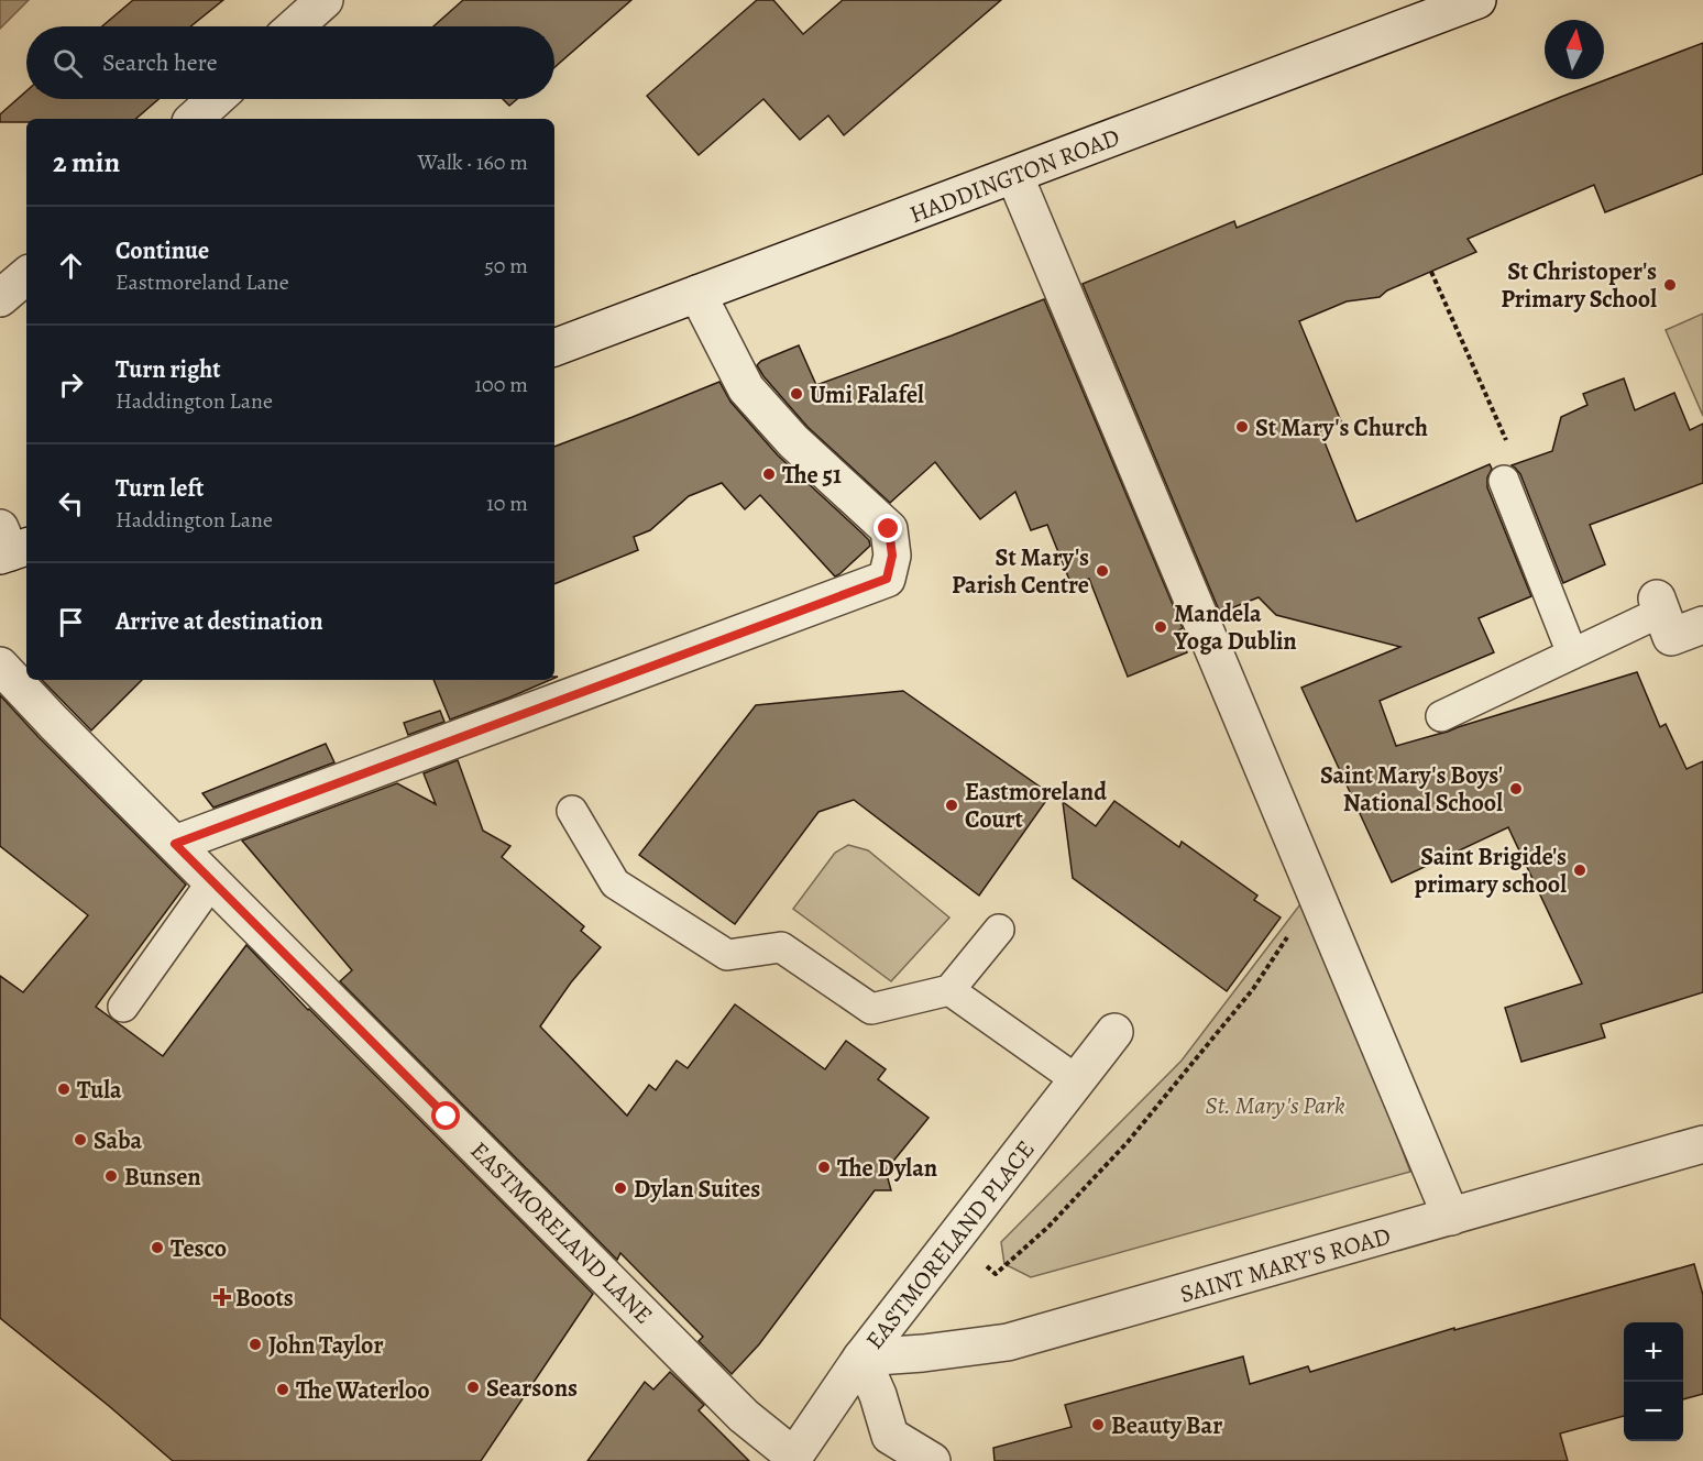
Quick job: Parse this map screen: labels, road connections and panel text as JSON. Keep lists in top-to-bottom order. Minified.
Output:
{"streets":{"street":["HADDINGTON ROAD","EASTMORELAND LANE","EASTMORELAND PLACE","SAINT MARY'S ROAD"]},"crossings":[["EASTMORELAND LANE","EASTMORELAND PLACE"],["EASTMORELAND PLACE","SAINT MARY'S ROAD"]],"parks":["St. Mary's Park"],"places":{"other":["St Christoper's Primary School","Umi Falafel","St Mary's Church","The 51","St Mary's Parish Centre","Mandela Yoga Dublin","Saint Mary's Boys' National School","Eastmoreland Court","Saint Brigide's primary school","Tula","Saba","The Dylan","Bunsen","Dylan Suites","Tesco","John Taylor","Searsons","The Waterloo","Beauty Bar"],"health":["Boots"]},"north":"top","page":{"search":"Search here","heading":["2 min","Walk · 160 m"],"list":[["Continue","Eastmoreland Lane","50 m"],["Turn right","Haddington Lane","100 m"],["Turn left","Haddington Lane","10 m"],"Arrive at destination"],"map_buttons":["+","−"]}}
